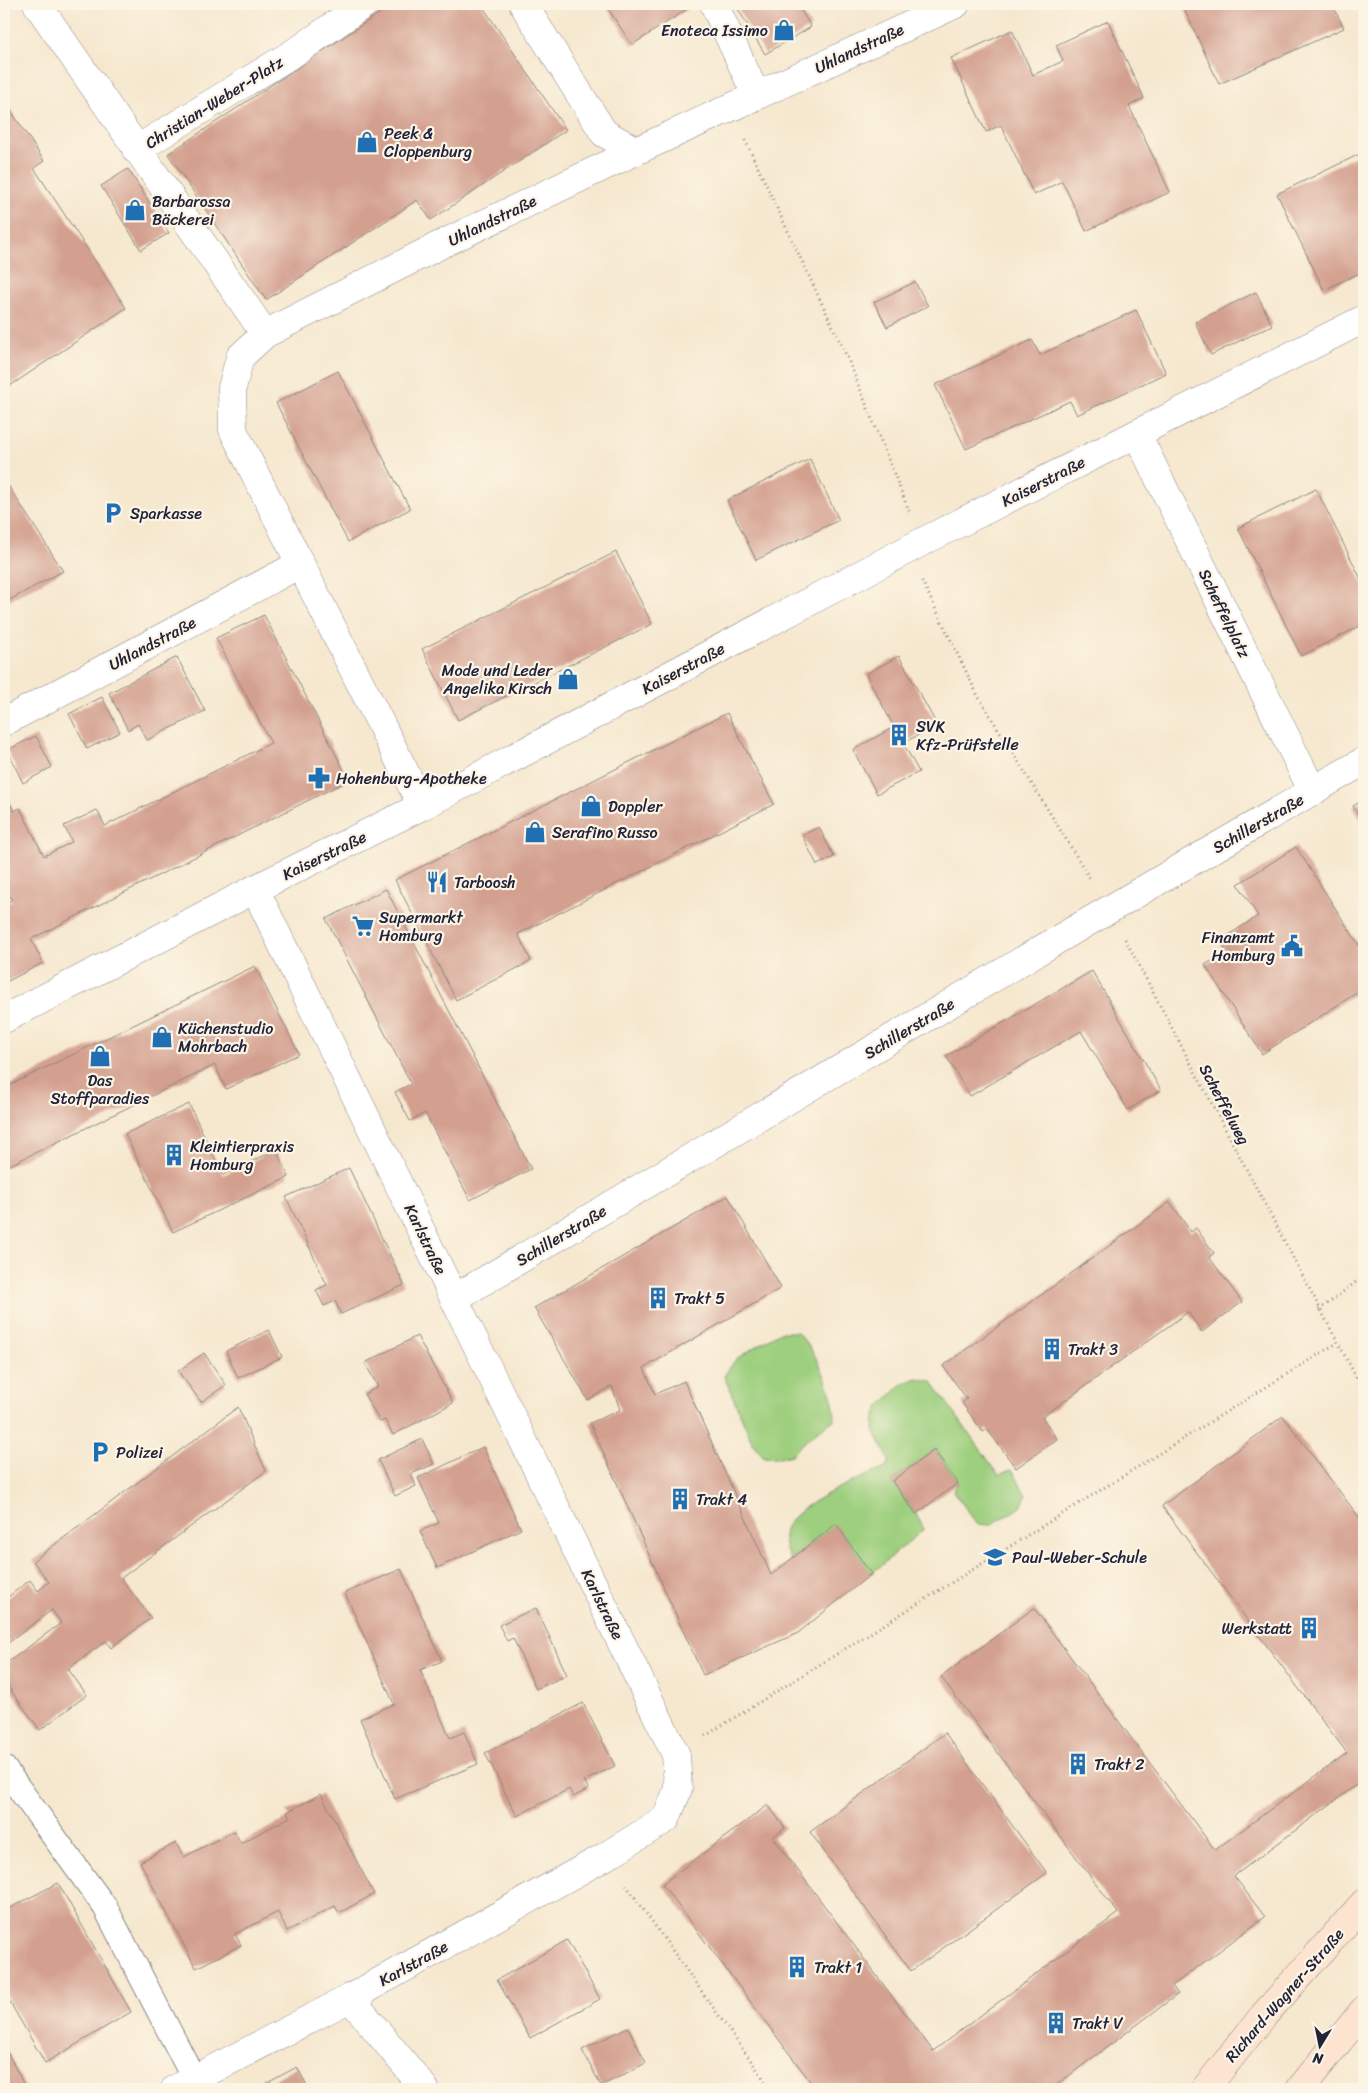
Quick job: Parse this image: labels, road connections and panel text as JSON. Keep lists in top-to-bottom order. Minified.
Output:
{"streets":{"main road":["Richard-Wagner-Straße"],"street":["Uhlandstraße","Christian-Weber-Platz","Kaiserstraße","Scheffelplatz","Schillerstraße","Karlstraße"],"path":["Scheffelweg"]},"crossings":[["Uhlandstraße","Kaiserstraße"],["Uhlandstraße","Scheffelweg"],["Kaiserstraße","Scheffelplatz"],["Kaiserstraße","Scheffelweg"],["Kaiserstraße","Karlstraße"],["Scheffelplatz","Schillerstraße"],["Schillerstraße","Scheffelweg"],["Schillerstraße","Karlstraße"]],"places":{"shop":["Enoteca Issimo","Peek & Cloppenburg","Barbarossa Bäckerei","Mode und Leder Angelika Kirsch","Doppler","Serafino Russo","Küchenstudio Mohrbach","Das Stoffparadies"],"parking":["Sparkasse","Polizei"],"building":["SVK Kfz-Prüfstelle","Kleintierpraxis Homburg","Trakt 5","Trakt 3","Trakt 4","Werkstatt","Trakt 2","Trakt 1","Trakt V"],"pharmacy":["Hohenburg-Apotheke"],"restaurant":["Tarboosh"],"supermarket":["Supermarkt Homburg"],"public building":["Finanzamt Homburg"],"school or university":["Paul-Weber-Schule"]},"north":"bottom"}
